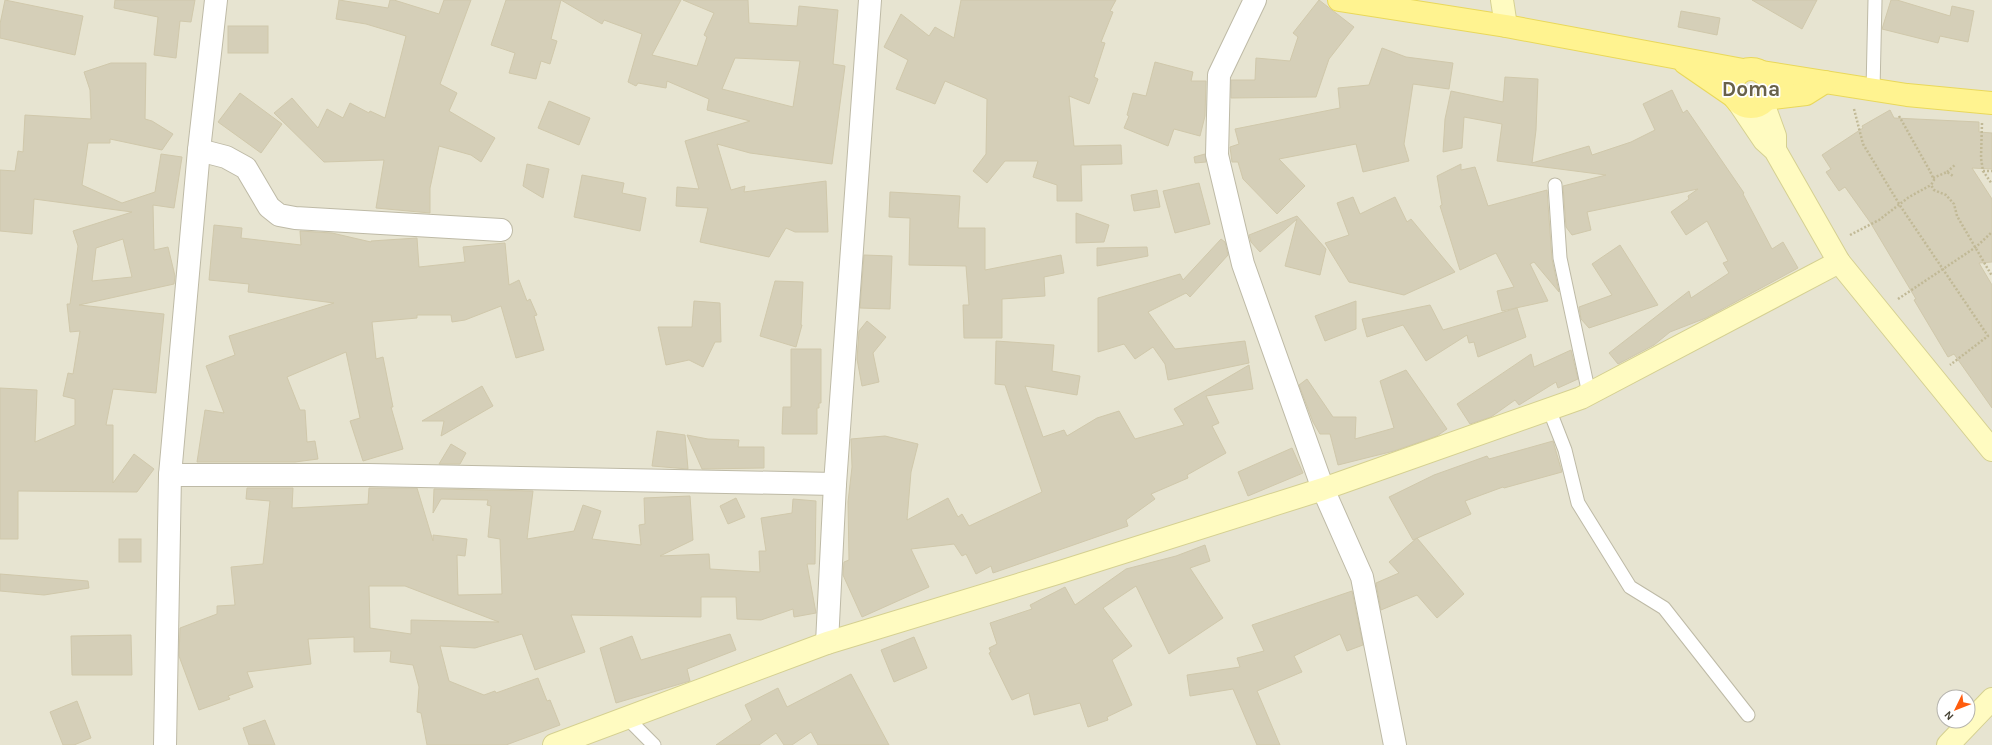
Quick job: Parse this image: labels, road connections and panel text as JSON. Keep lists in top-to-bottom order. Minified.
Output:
{"districts":["Doma"],"north":"bottom left"}
